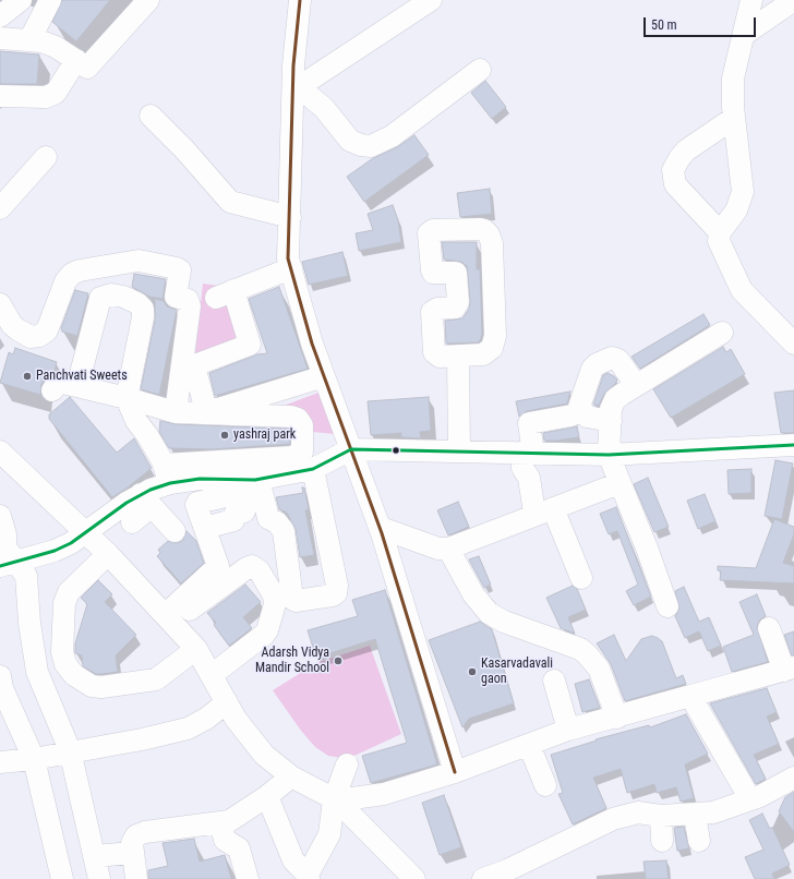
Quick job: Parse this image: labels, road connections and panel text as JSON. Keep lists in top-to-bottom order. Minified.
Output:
{"places":["Panchvati Sweets","yashraj park","Adarsh Vidya Mandir School","Kasarvadavali gaon"],"scale_bar":"50 m"}
